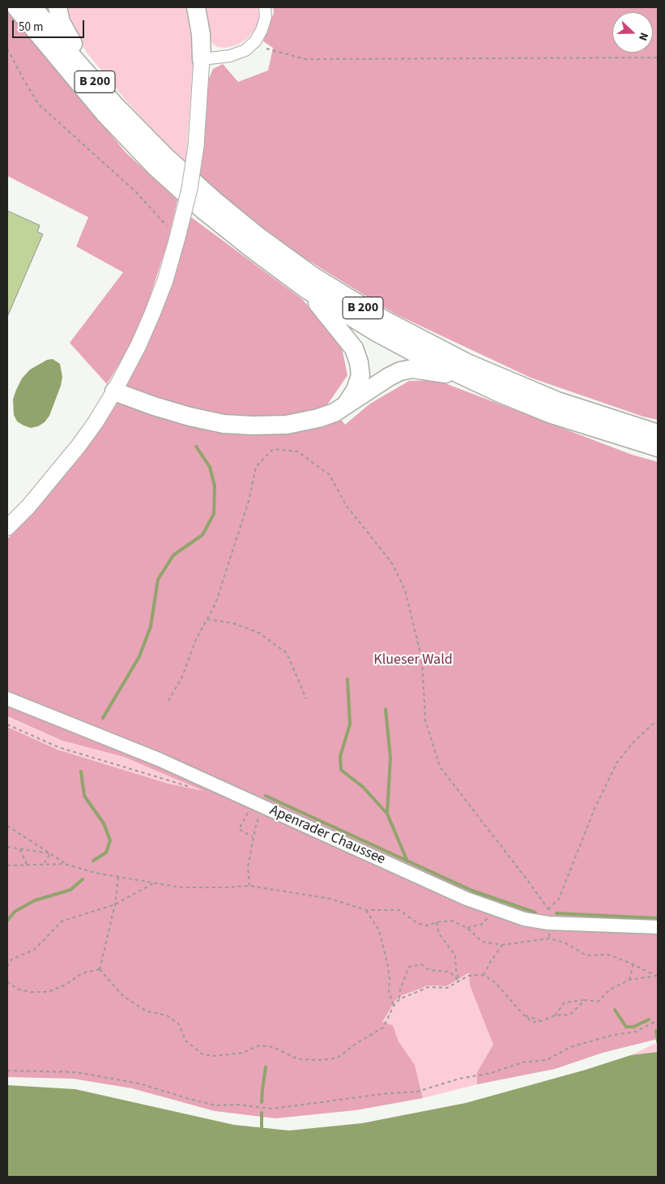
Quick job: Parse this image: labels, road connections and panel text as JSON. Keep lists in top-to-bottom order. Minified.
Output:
{"streets":{"highway":["B 200"],"street":["Apenrader Chaussee"]},"parks":["Klueser Wald"],"scale_bar":"50 m","north":"right"}
